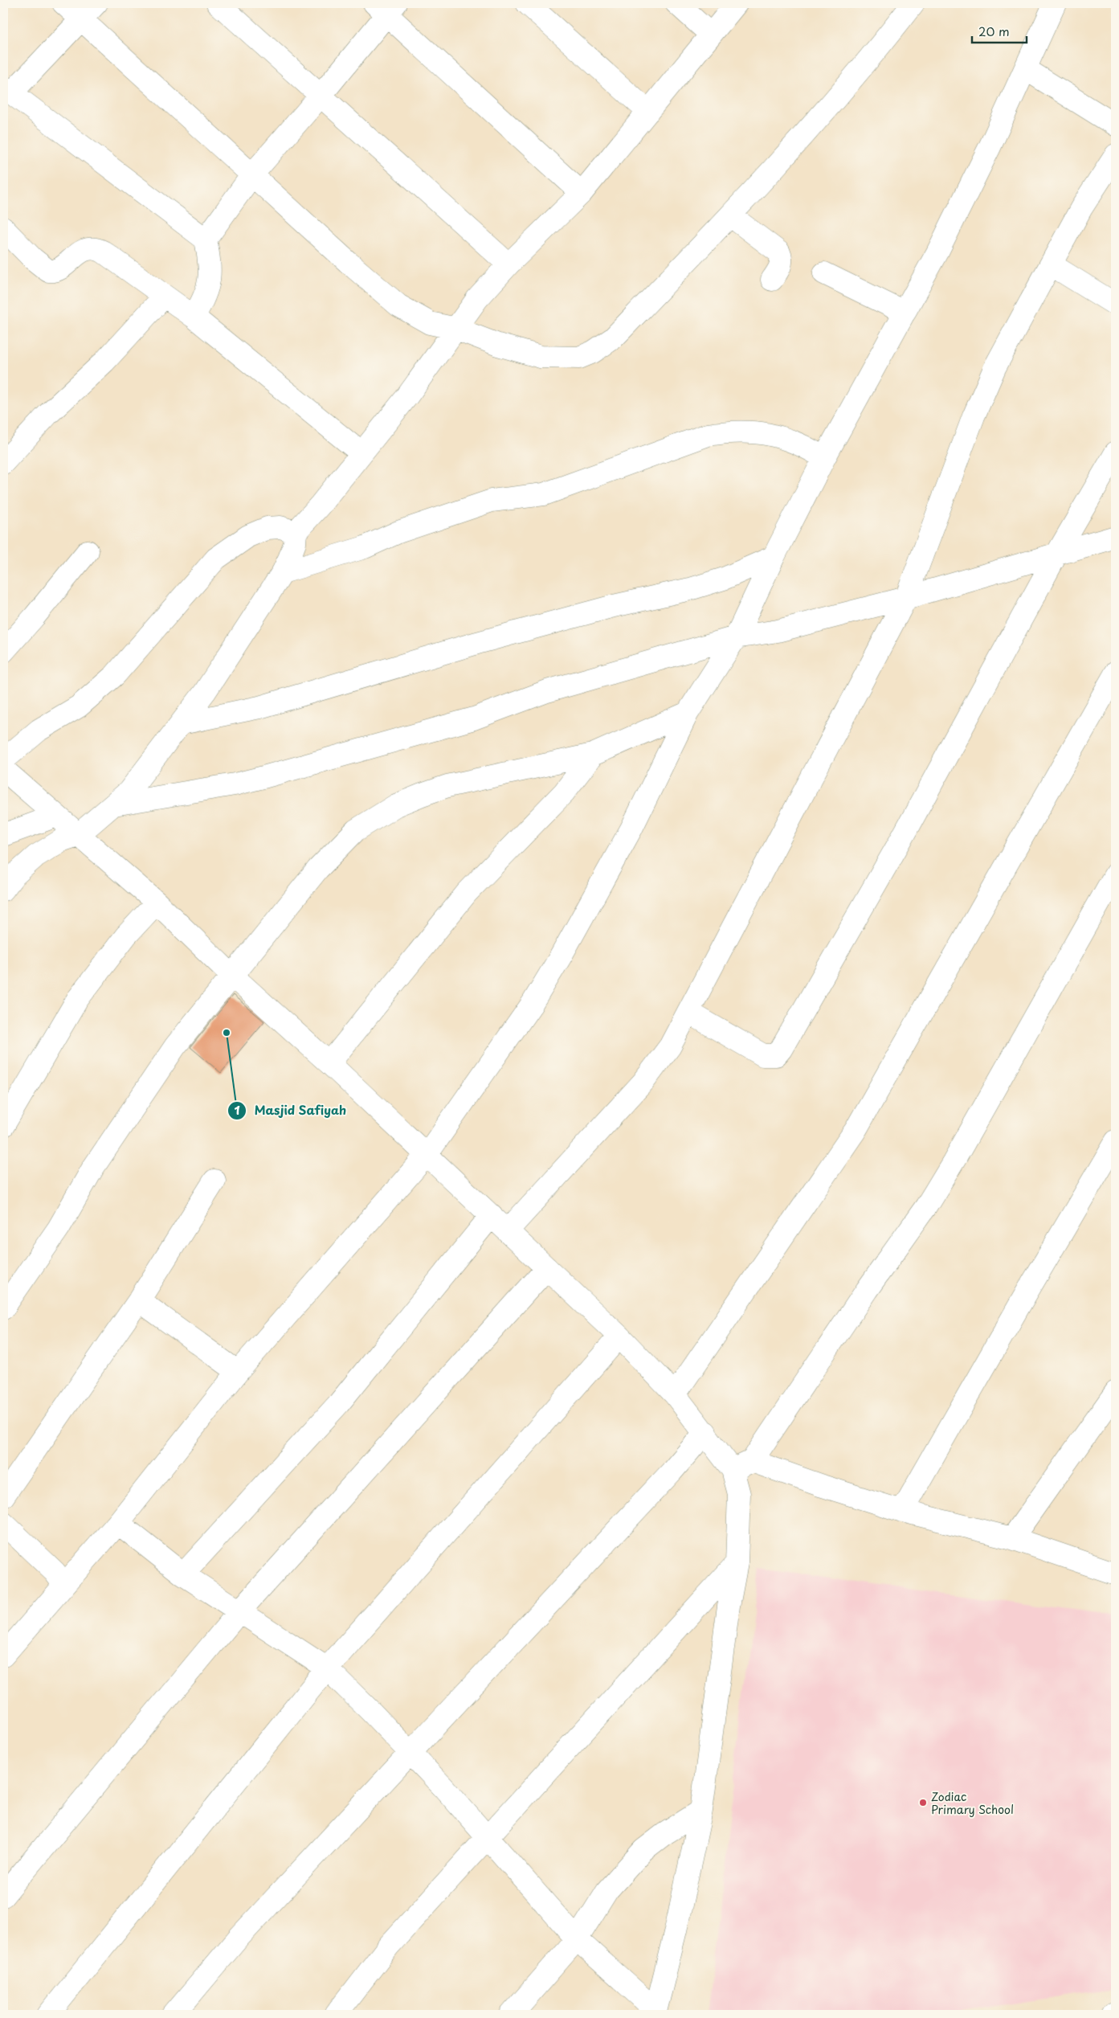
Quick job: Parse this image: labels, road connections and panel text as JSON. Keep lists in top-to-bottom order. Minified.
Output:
{"places":["Masjid Safiyah","Zodiac Primary School"],"scale_bar":"20 m"}
